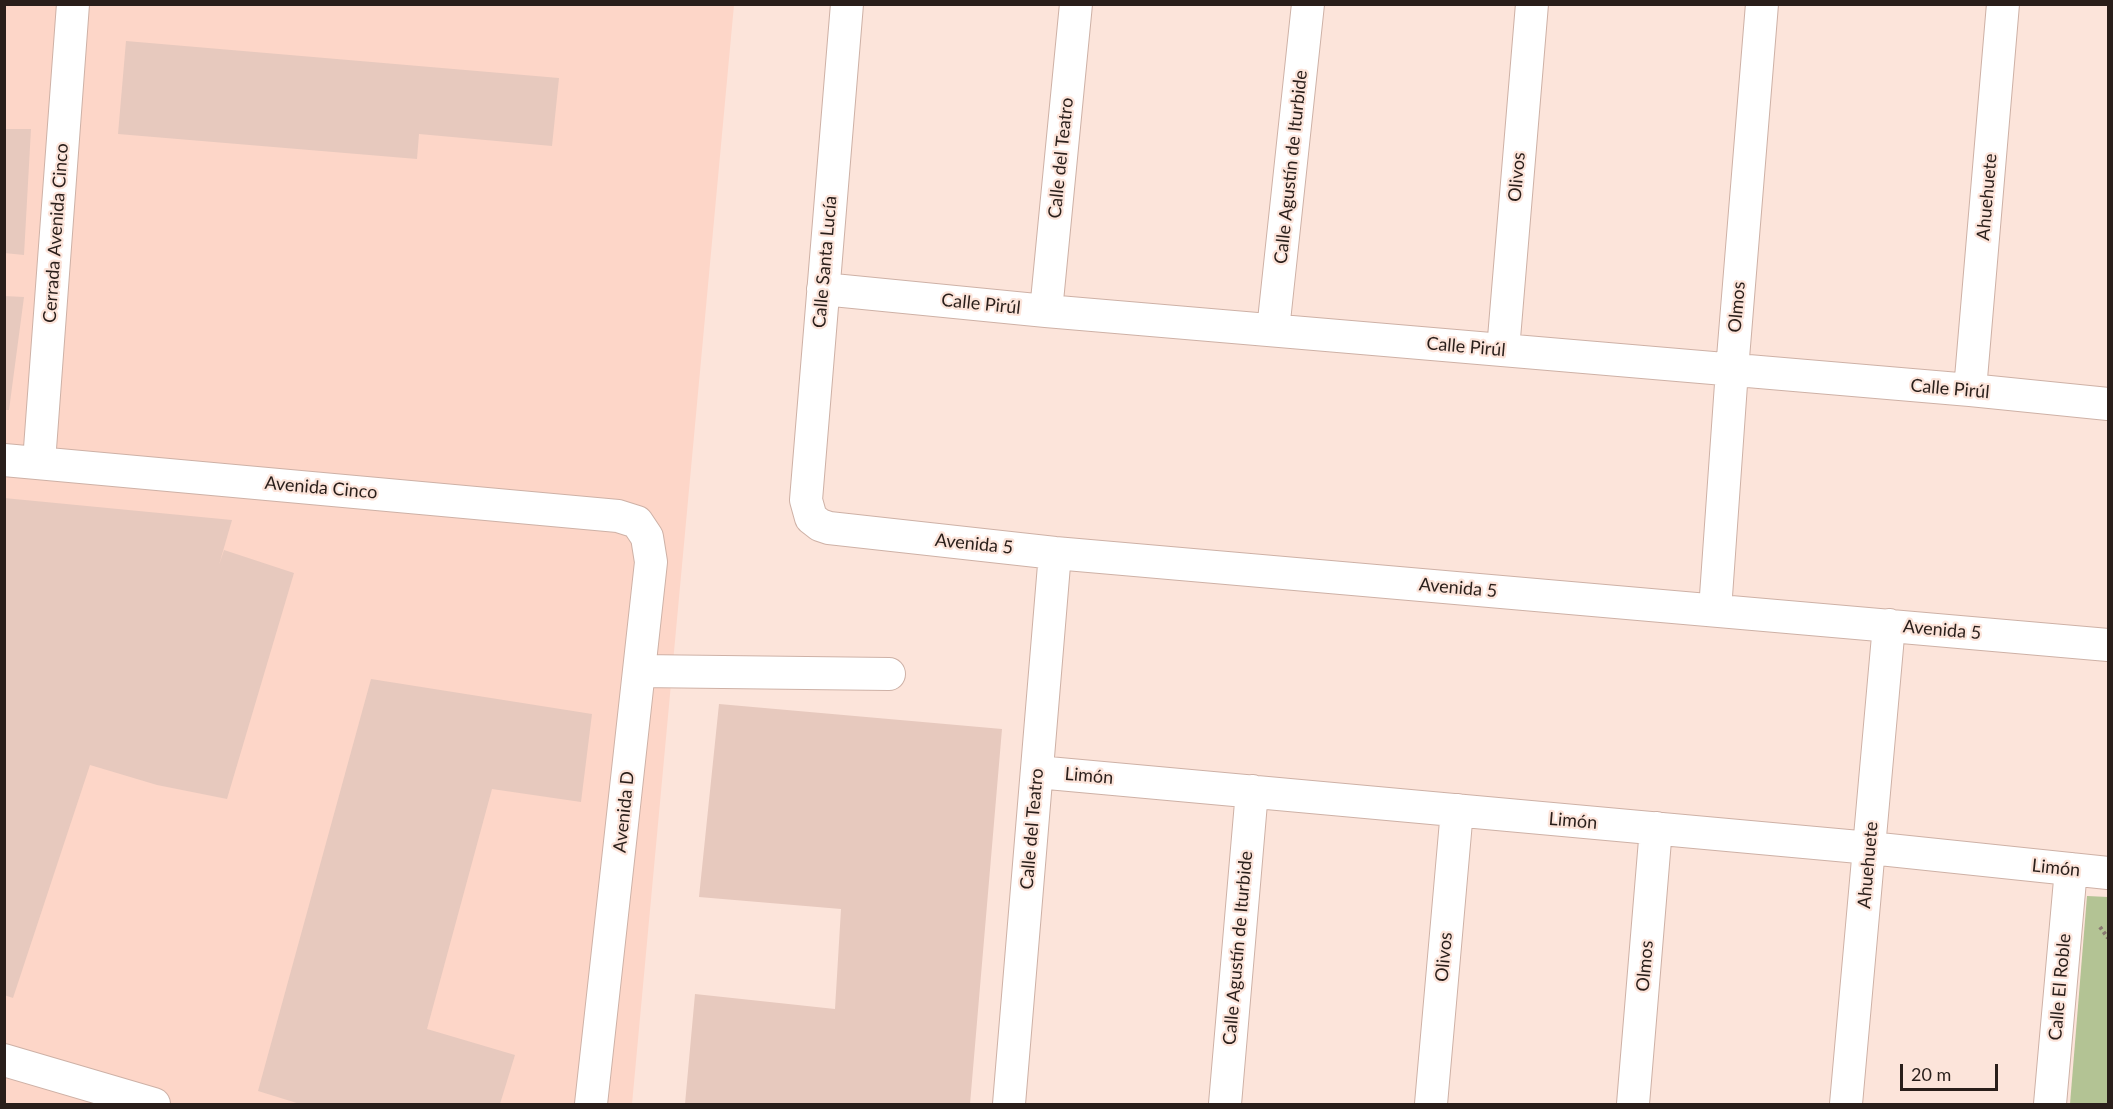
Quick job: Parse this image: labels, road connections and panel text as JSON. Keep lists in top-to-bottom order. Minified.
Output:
{"streets":{"street":["Calle del Teatro","Calle Agustín de Iturbide","Olivos","Ahuehuete","Cerrada Avenida Cinco","Calle Santa Lucía","Calle Pirúl","Olmos","Avenida Cinco","Avenida 5","Limón","Avenida D","Calle El Roble"]},"crossings":[["Calle del Teatro","Calle Pirúl"],["Calle del Teatro","Avenida 5"],["Calle del Teatro","Limón"],["Calle Agustín de Iturbide","Calle Pirúl"],["Calle Agustín de Iturbide","Limón"],["Olivos","Calle Pirúl"],["Olivos","Limón"],["Ahuehuete","Calle Pirúl"],["Ahuehuete","Avenida 5"],["Ahuehuete","Limón"],["Cerrada Avenida Cinco","Avenida Cinco"],["Calle Santa Lucía","Calle Pirúl"],["Calle Santa Lucía","Avenida 5"],["Calle Pirúl","Olmos"],["Olmos","Avenida 5"],["Olmos","Limón"],["Avenida Cinco","Avenida D"],["Limón","Calle El Roble"]],"scale_bar":"20 m"}
